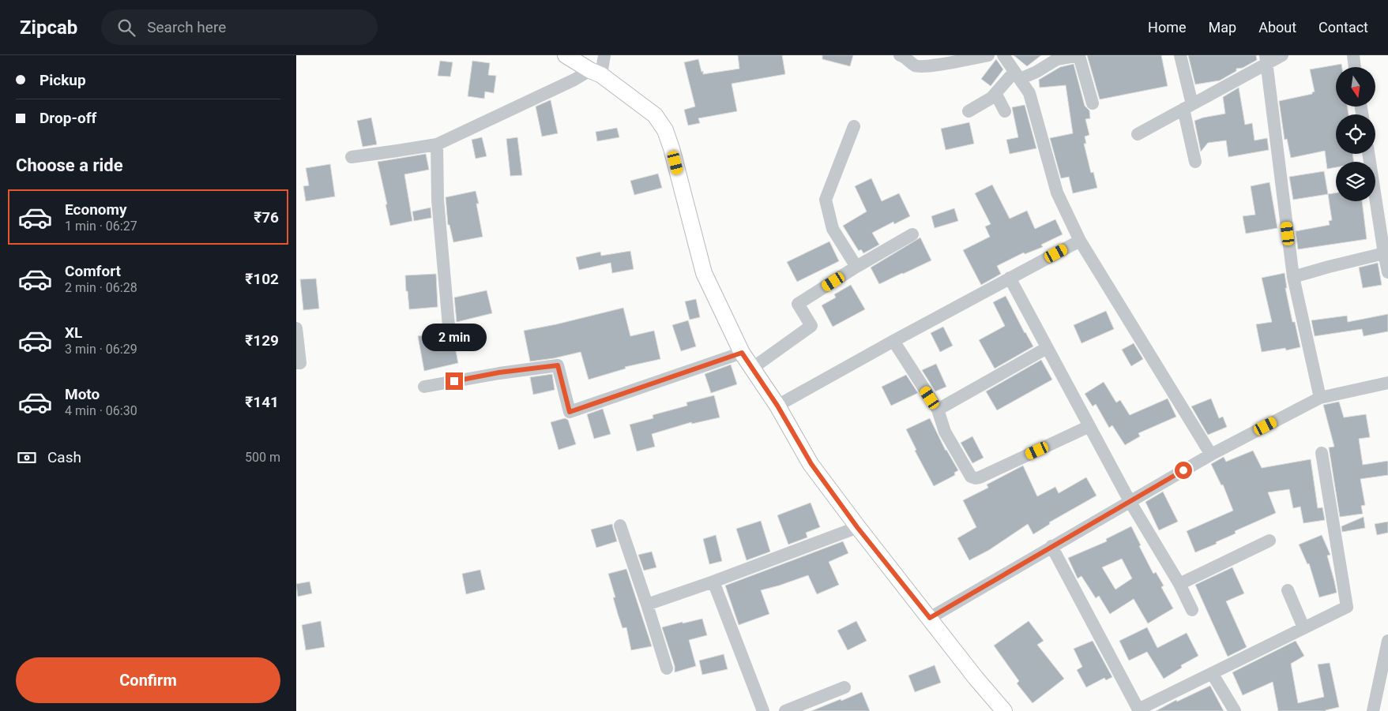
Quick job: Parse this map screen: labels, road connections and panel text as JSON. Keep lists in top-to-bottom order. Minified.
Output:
{"north":"bottom","page":{"header":"Zipcab","search":"Search here","nav":["Home","Map","About","Contact"],"banner":["Pickup","Drop-off"],"heading":"Choose a ride","list":[{"name":"Economy","note":"1 min · 06:27","value":"₹76"},{"name":"Comfort","note":"2 min · 06:28","value":"₹102"},{"name":"XL","note":"3 min · 06:29","value":"₹129"},{"name":"Moto","note":"4 min · 06:30","value":"₹141"}],"bubble":"2 min","pay":["Cash","500 m"],"buttons":"Confirm"}}
